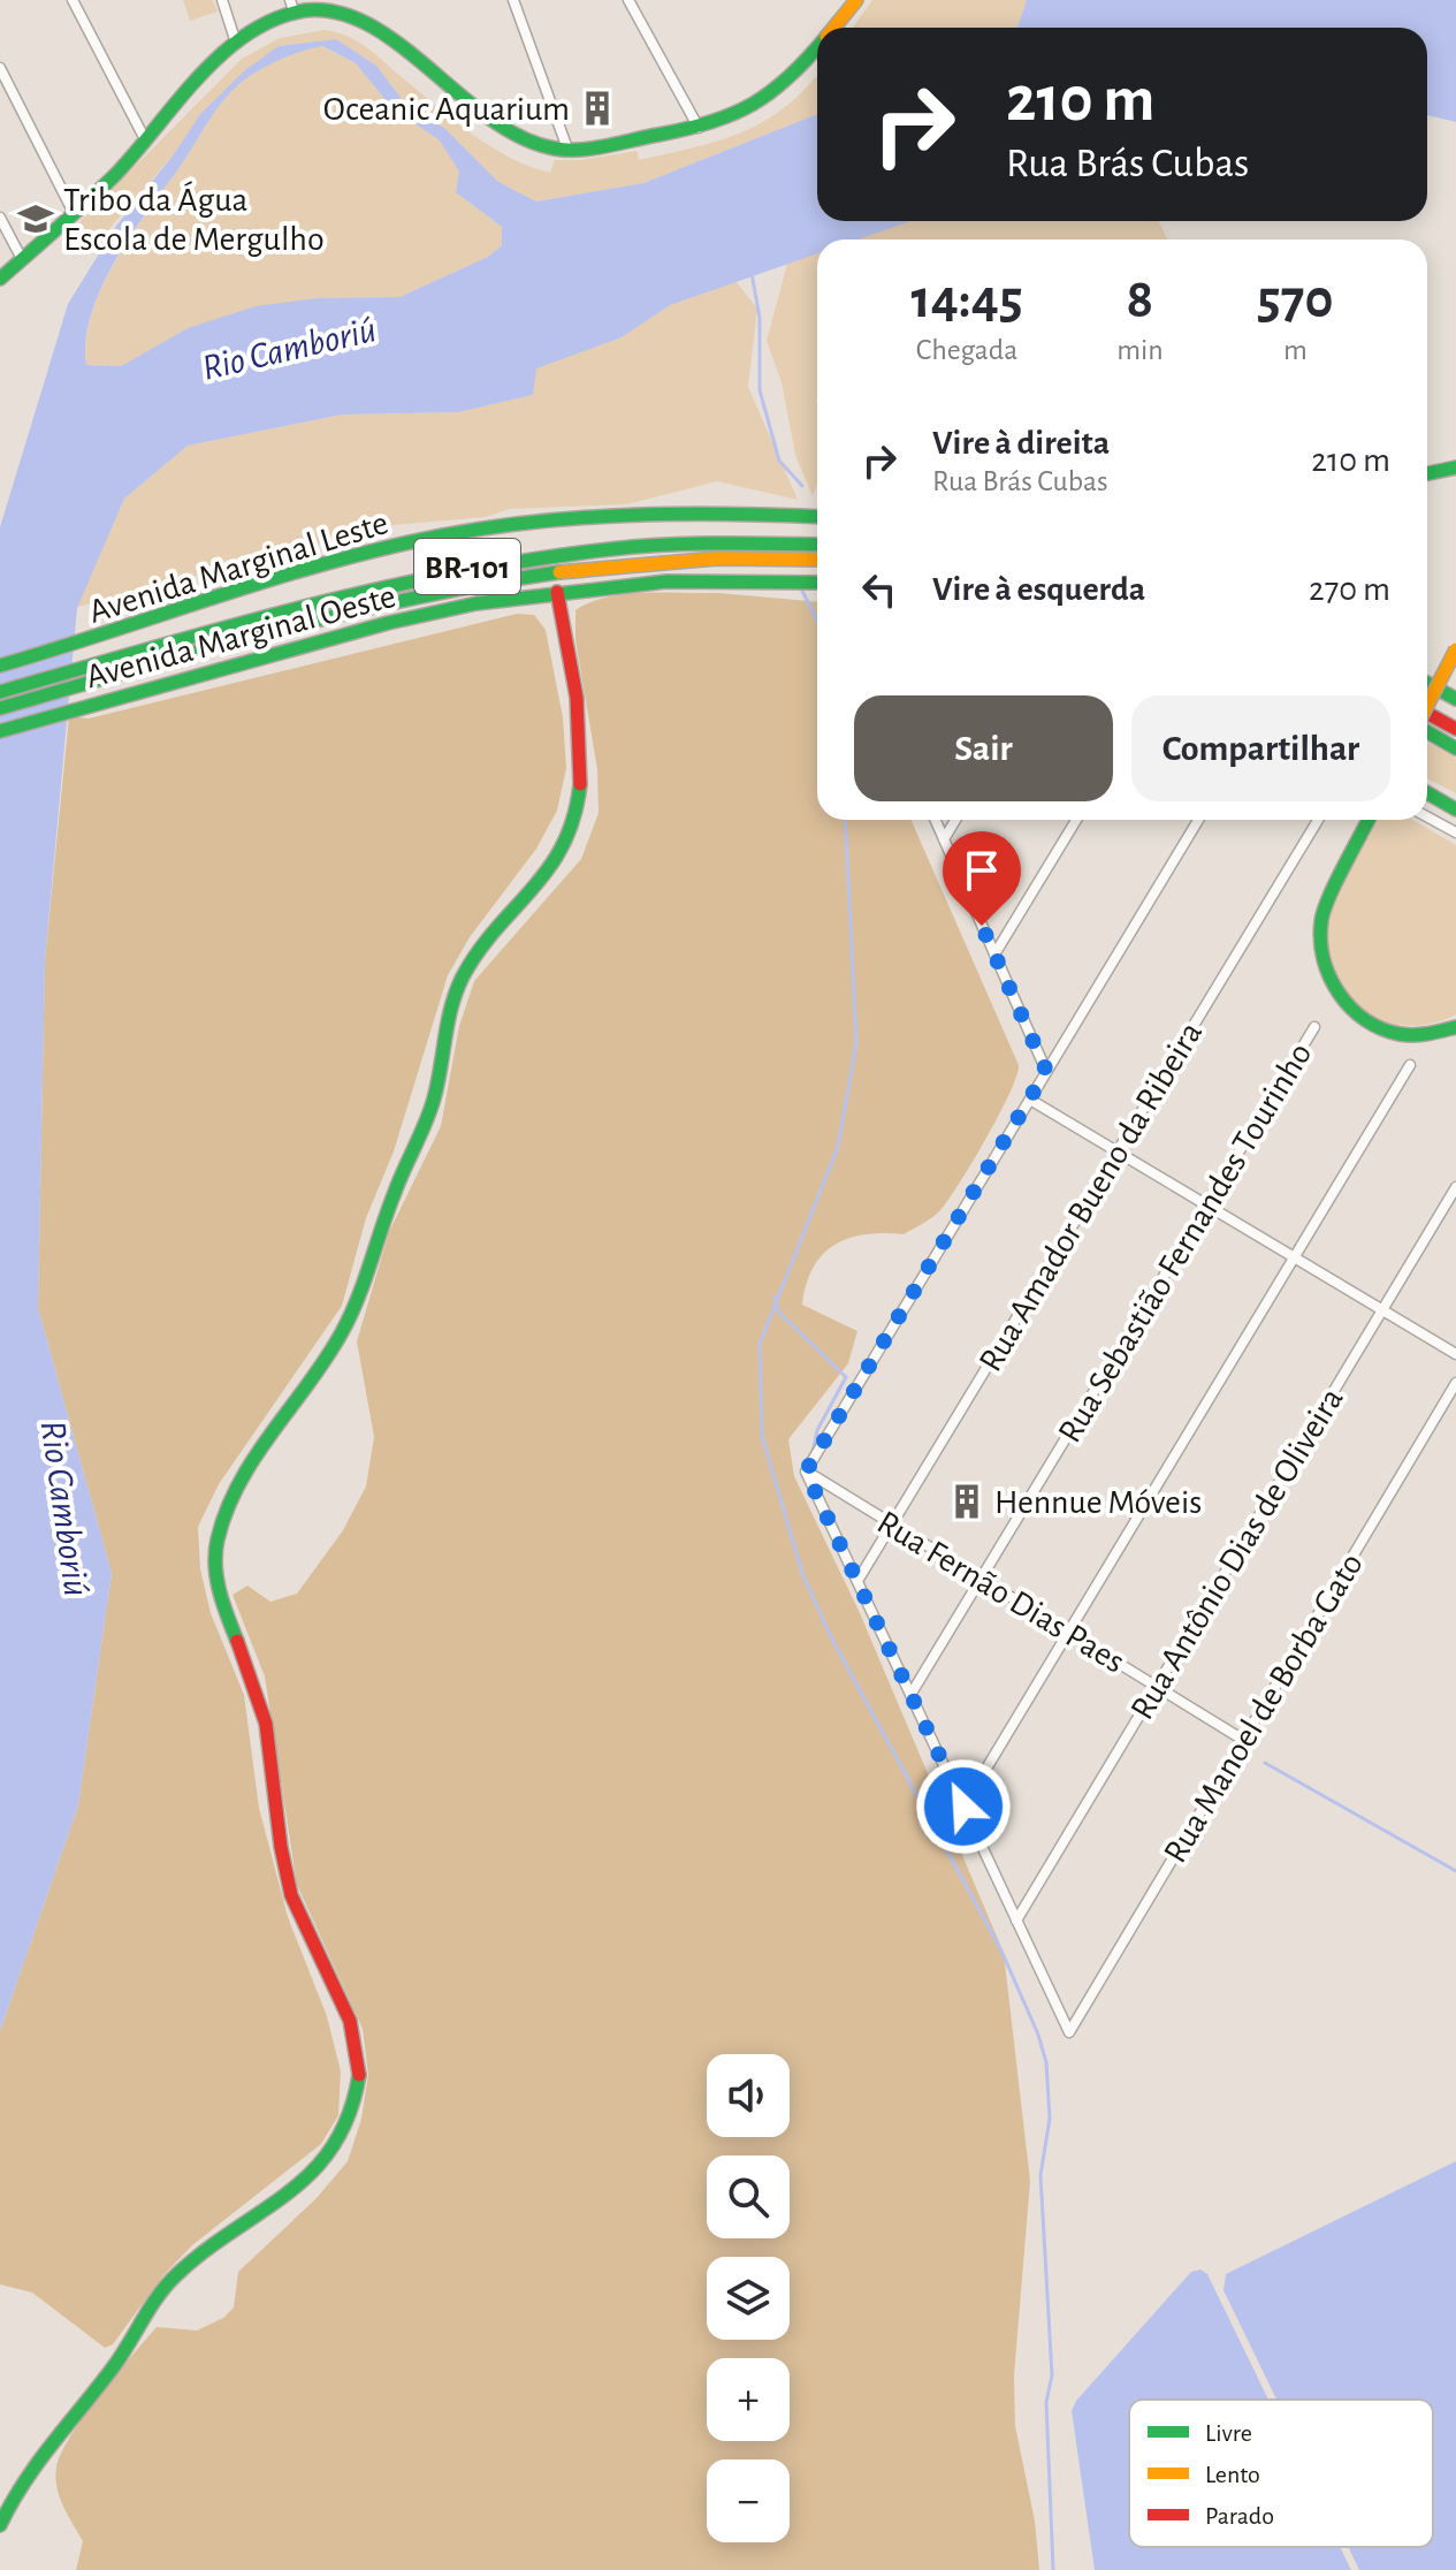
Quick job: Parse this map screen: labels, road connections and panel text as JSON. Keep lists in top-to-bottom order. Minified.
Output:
{"streets":{"main road":["Avenida Marginal Leste","BR-101","Avenida Marginal Oeste"],"street":["Rua Amador Bueno da Ribeira","Rua Sebastião Fernandes Tourinho","Rua Antônio Dias de Oliveira","Rua Fernão Dias Paes","Rua Manoel de Borba Gato"]},"crossings":[["Rua Amador Bueno da Ribeira","Rua Fernão Dias Paes"],["Rua Sebastião Fernandes Tourinho","Rua Fernão Dias Paes"],["Rua Antônio Dias de Oliveira","Rua Fernão Dias Paes"],["Rua Antônio Dias de Oliveira","Rua Manoel de Borba Gato"],["Rua Fernão Dias Paes","Rua Manoel de Borba Gato"]],"water":["Rio Camboriú"],"places":{"building":["Oceanic Aquarium","Hennue Móveis"],"school or university":["Tribo da Água Escola de Mergulho"]},"legend":["Livre","Lento","Parado"],"page":{"turn":["210 m","Rua Brás Cubas"],"eta":["14:45","Chegada","8","min","570","m"],"list":[{"name":"Vire à direita","note":"Rua Brás Cubas","value":"210 m"},{"name":"Vire à esquerda","value":"270 m"}],"buttons":["Sair","Compartilhar"],"map_buttons":["+","−"]}}
